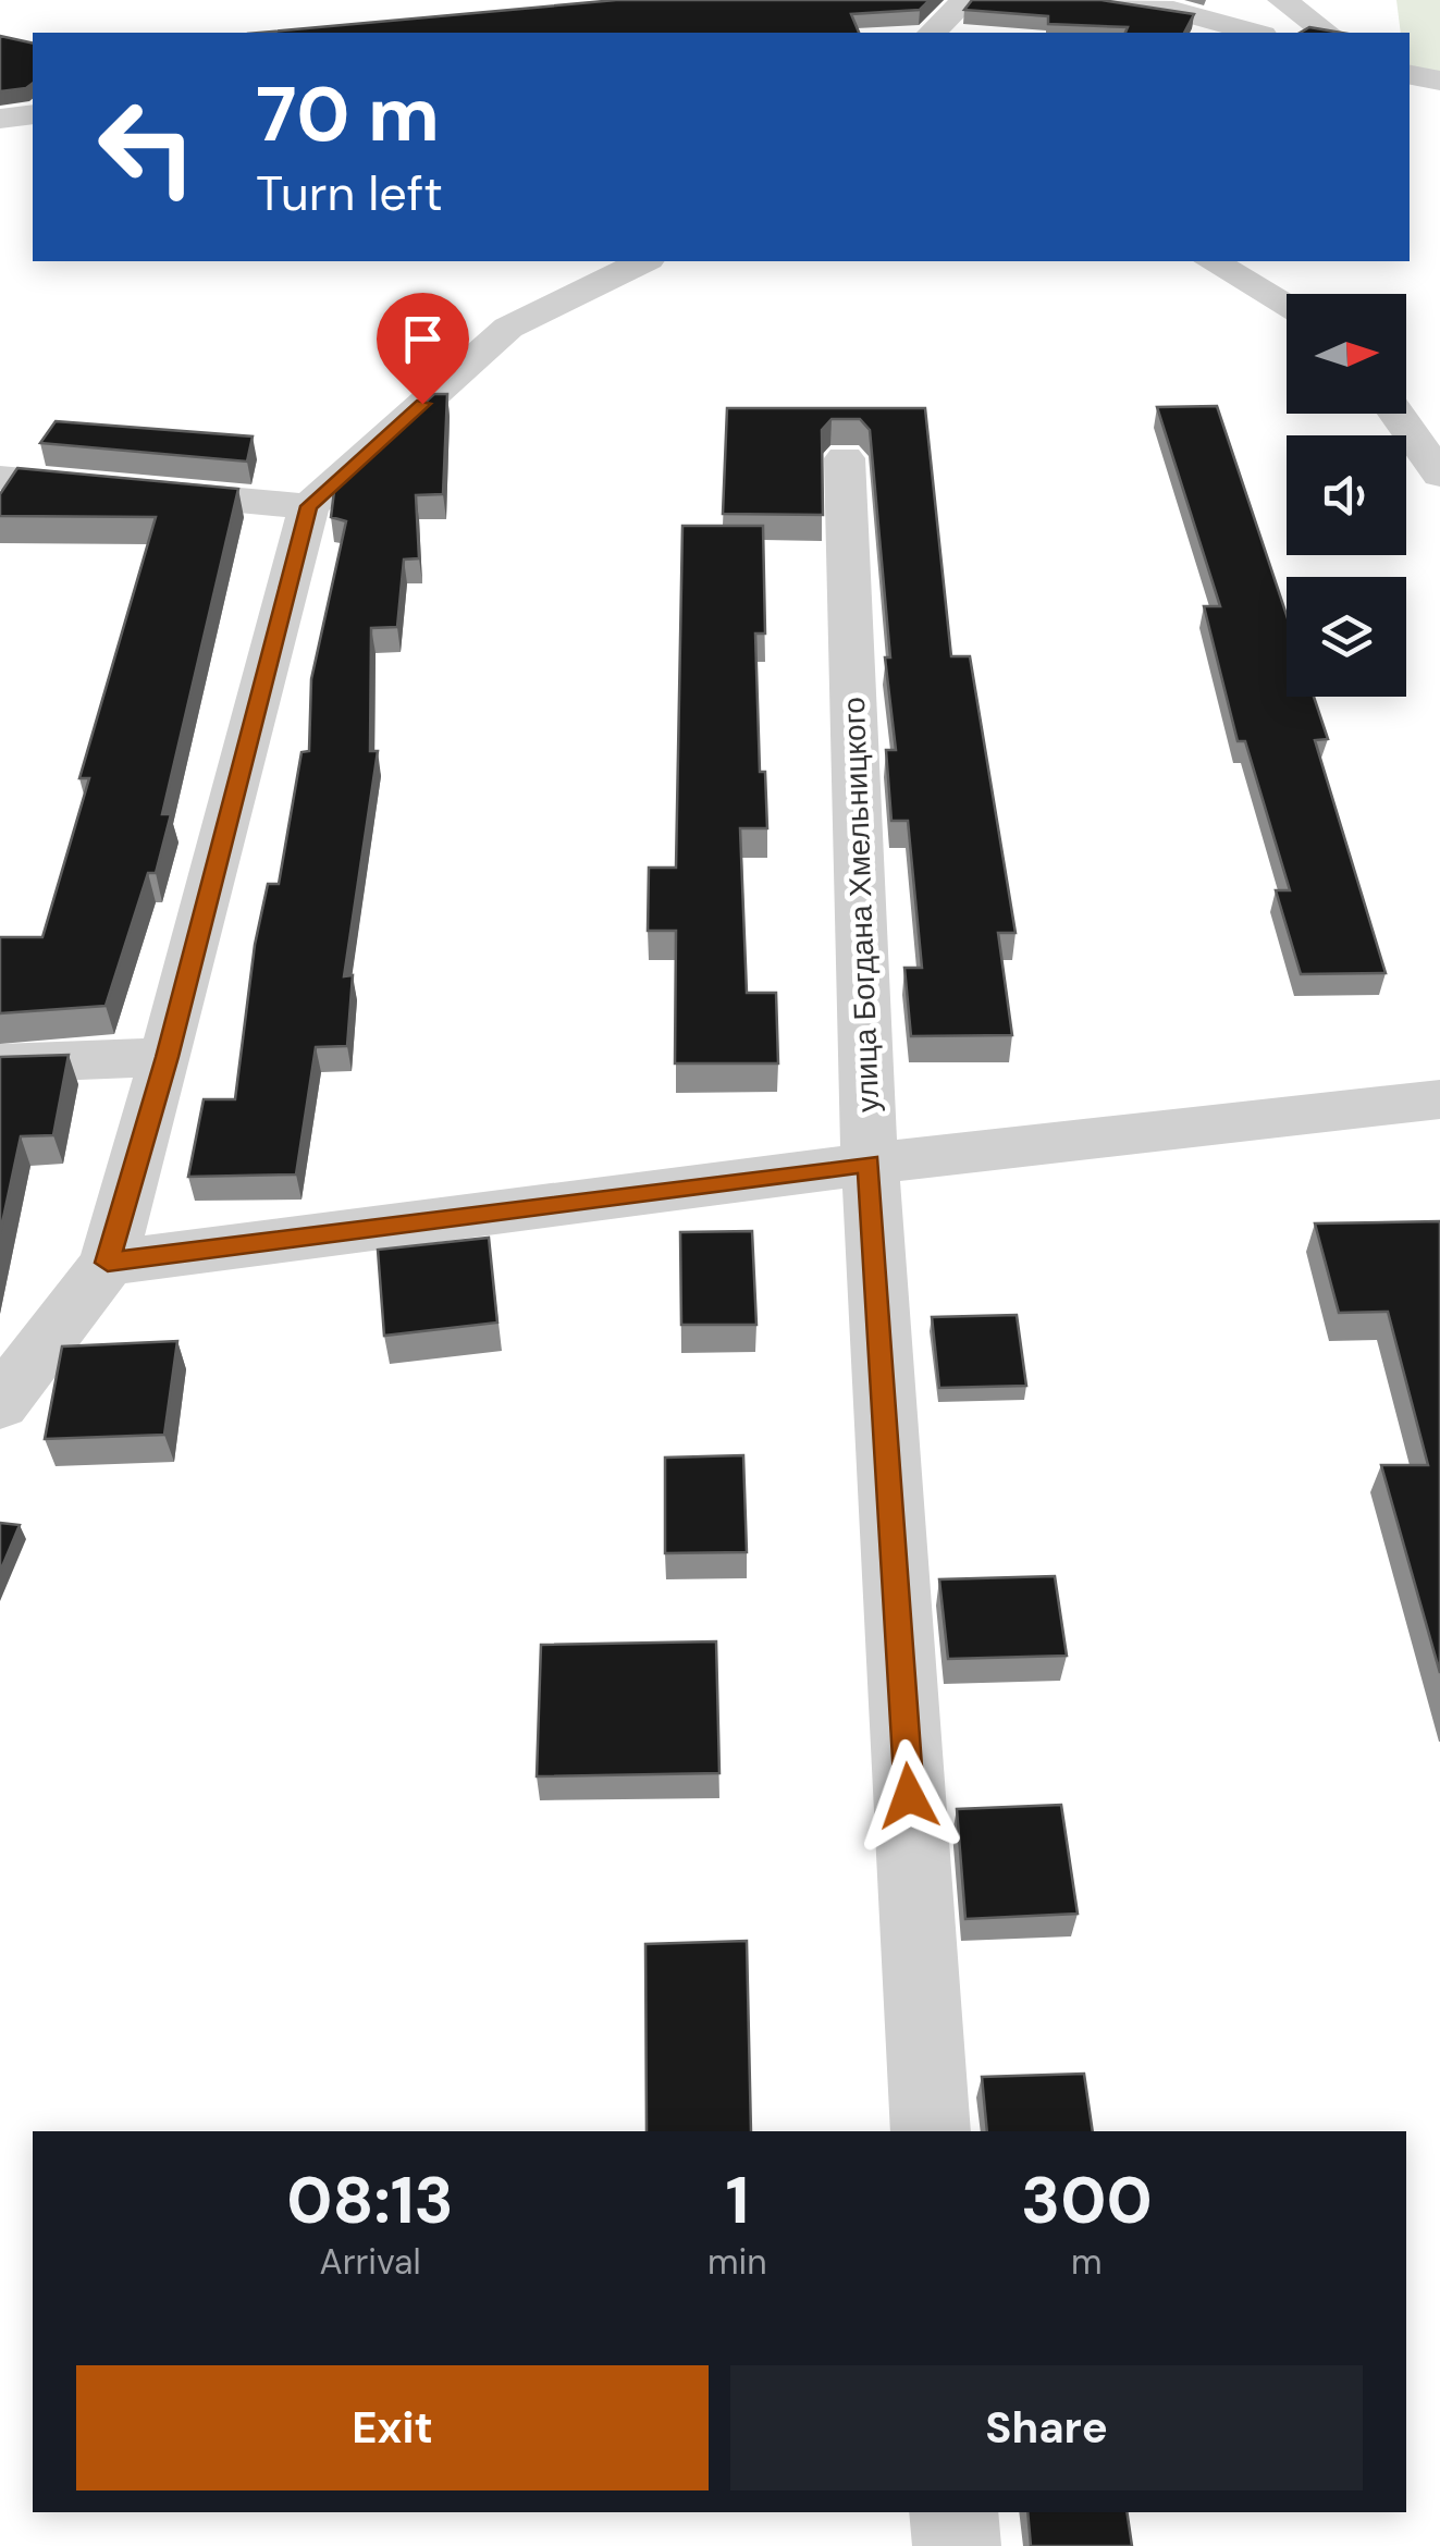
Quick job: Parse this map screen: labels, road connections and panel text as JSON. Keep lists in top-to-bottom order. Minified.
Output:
{"streets":{"street":["улица Богдана Хмельницкого"]},"north":"right","page":{"turn":["70 m","Turn left"],"eta":["08:13","Arrival","1","min","300","m"],"buttons":["Exit","Share"]}}
